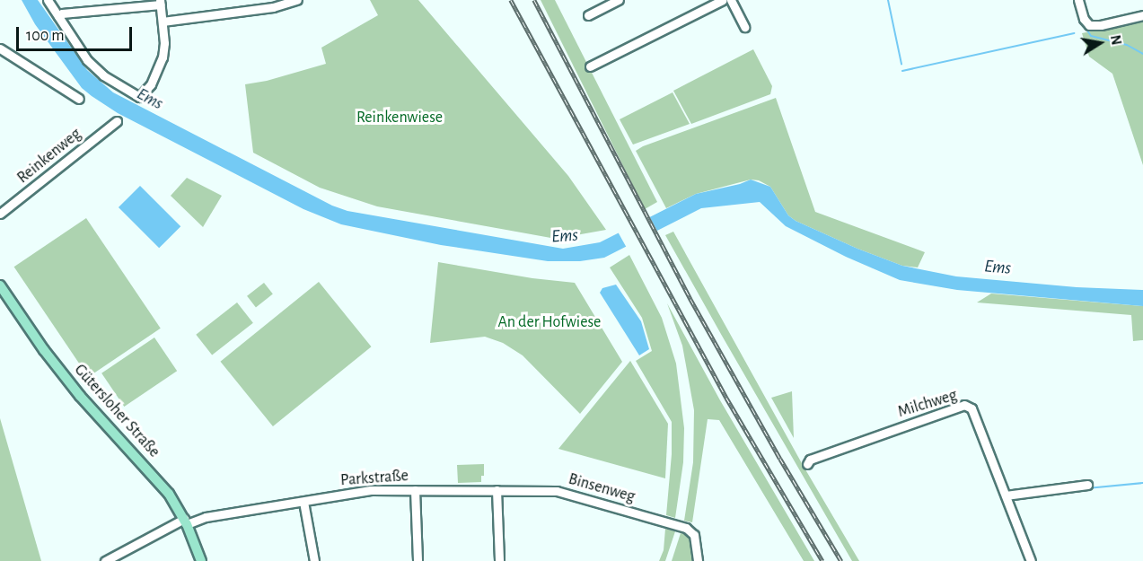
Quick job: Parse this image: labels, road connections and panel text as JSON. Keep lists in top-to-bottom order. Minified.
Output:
{"streets":{"main road":["Gütersloher Straße"],"street":["Reinkenweg","Milchweg","Parkstraße","Binsenweg"]},"crossings":[["Gütersloher Straße","Parkstraße"],["Parkstraße","Binsenweg"]],"water":["Ems"],"parks":["Reinkenwiese","An der Hofwiese"],"scale_bar":"100 m","north":"right"}
